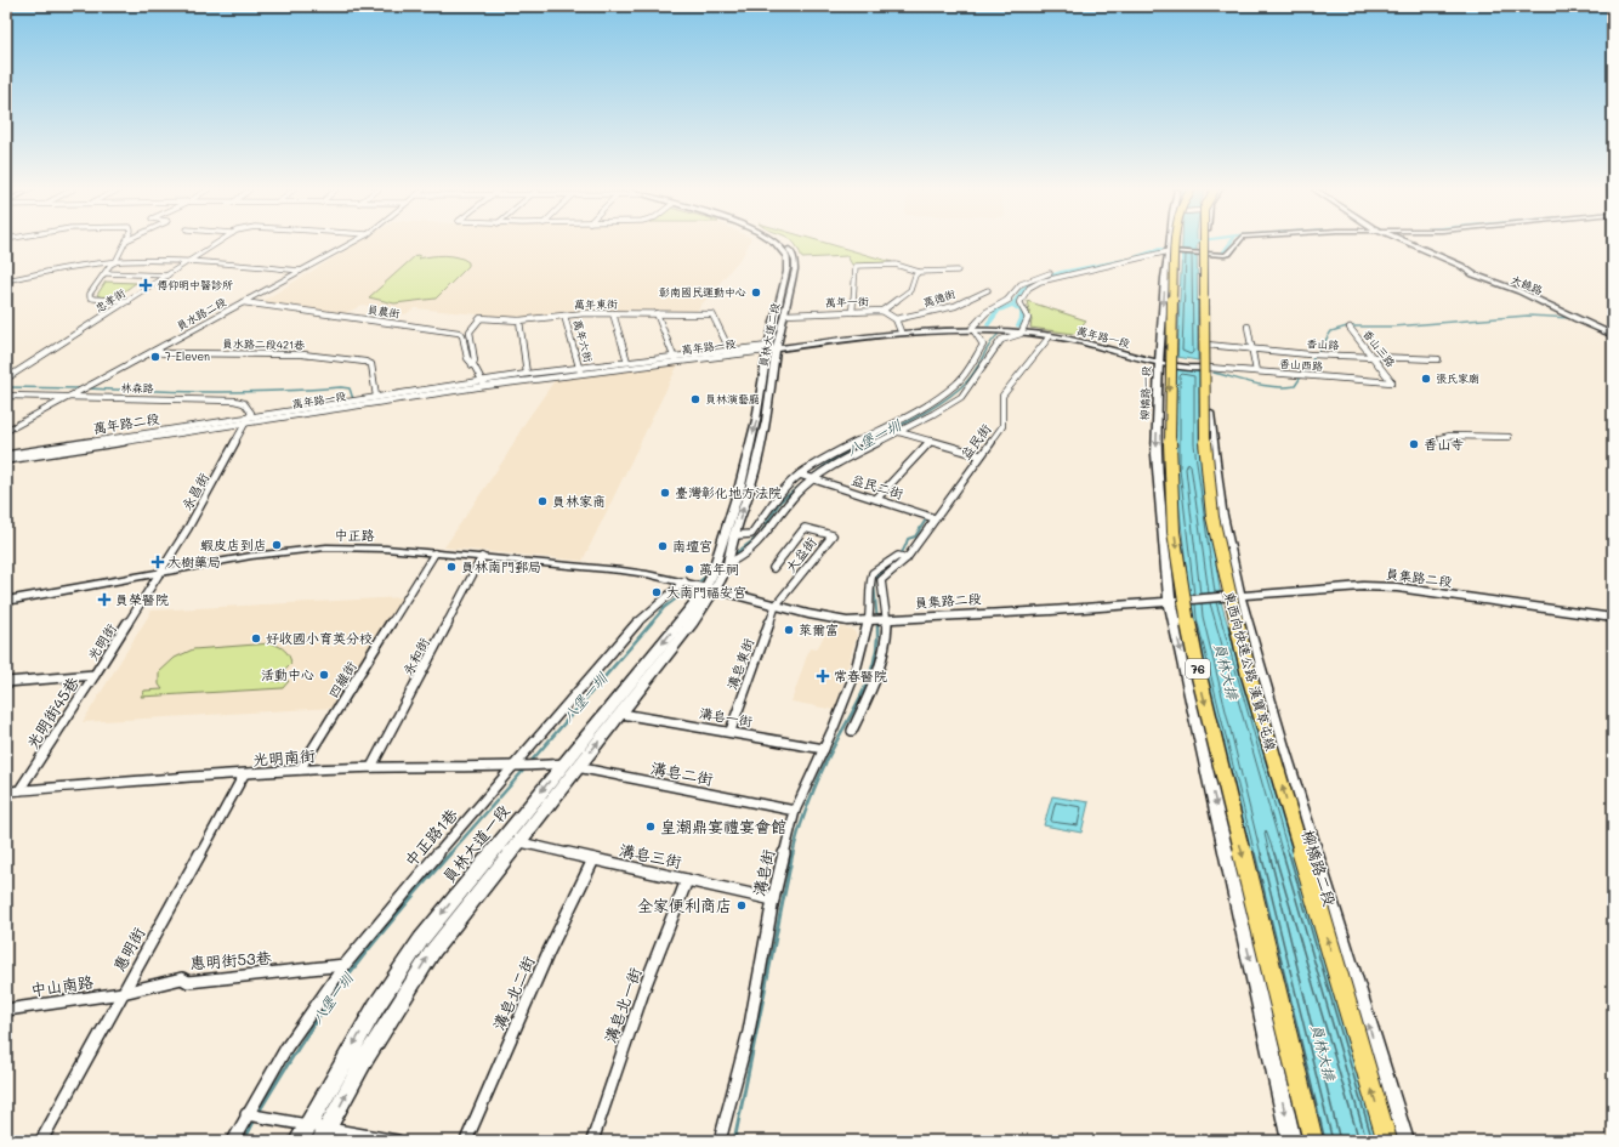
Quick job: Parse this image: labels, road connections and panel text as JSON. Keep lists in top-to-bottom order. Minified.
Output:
{"streets":{"highway":["76","東西向快速公路 漢寶草屯線"],"main road":["柳橋路一段","員集路二段","員林大道一段","柳橋路二段"],"street":["大饒路","萬德街","忠孝街","萬年一街","萬年東街","員農街","員水路二段","員林大道二段","萬年路一段","萬年六街","員水路二段421巷","香山路","香山三路","香山西路","林森路","萬年路二段","益民街","益民二街","永昌街","中正路","大益街","光明街","永和街","溝皂東街","四維街","光明街45巷","溝皂一街","光明南街","溝皂二街","中正路1巷","溝皂三街","溝皂街","惠明街","惠明街53巷","中山南路","溝皂北二街","溝皂北一街"]},"crossings":[["萬德街","萬年一街"],["萬年一街","員林大道二段"],["萬年東街","員農街"],["萬年東街","萬年路一段"],["萬年東街","萬年六街"],["員農街","員水路二段"],["員農街","萬年路一段"],["員水路二段","員水路二段421巷"],["員水路二段","林森路"],["員林大道二段","萬年路一段"],["員林大道二段","中正路"],["員林大道二段","員集路二段"],["員林大道二段","員林大道一段"],["萬年路一段","萬年六街"],["萬年路一段","員水路二段421巷"],["萬年路一段","香山西路"],["萬年路一段","林森路"],["萬年路一段","柳橋路一段"],["萬年路一段","萬年路二段"],["萬年路一段","益民街"],["萬年路一段","永昌街"],["香山路","香山三路"],["香山三路","香山西路"],["林森路","萬年路二段"],["林森路","永昌街"],["柳橋路一段","員集路二段"],["萬年路二段","永昌街"],["益民街","益民二街"],["益民街","員集路二段"],["益民街","溝皂街"],["永昌街","中正路"],["永昌街","光明街"],["中正路","員集路二段"],["中正路","光明街"],["中正路","永和街"],["中正路","四維街"],["中正路","中正路1巷"],["中正路","員林大道一段"],["大益街","員集路二段"],["大益街","溝皂東街"],["員集路二段","溝皂東街"],["員集路二段","員林大道一段"],["員集路二段","柳橋路二段"],["員集路二段","溝皂街"],["光明街","光明街45巷"],["永和街","光明南街"],["溝皂東街","溝皂一街"],["四維街","光明南街"],["光明街45巷","光明南街"],["溝皂一街","員林大道一段"],["溝皂一街","溝皂街"],["光明南街","溝皂二街"],["光明南街","中正路1巷"],["光明南街","員林大道一段"],["光明南街","惠明街"],["溝皂二街","員林大道一段"],["溝皂二街","溝皂街"],["中正路1巷","惠明街53巷"],["員林大道一段","溝皂三街"],["溝皂三街","溝皂街"],["溝皂三街","溝皂北二街"],["溝皂三街","溝皂北一街"],["惠明街","惠明街53巷"],["惠明街","中山南路"],["惠明街53巷","中山南路"]],"water":["八堡一圳","員林大排"],"places":{"health":["傅仰明中醫診所","大樹藥局","員榮醫院","常春醫院"],"other":["彰南國民運動中心","7-Eleven","張氏家廟","員林演藝廳","香山寺","臺灣彰化地方法院","員林家商","蝦皮店到店","南壇宮","員林南門郵局","萬年祠","大南門福安宮","萊爾富","好收國小育英分校","活動中心","皇潮鼎宴禮宴會館","全家便利商店"]}}
